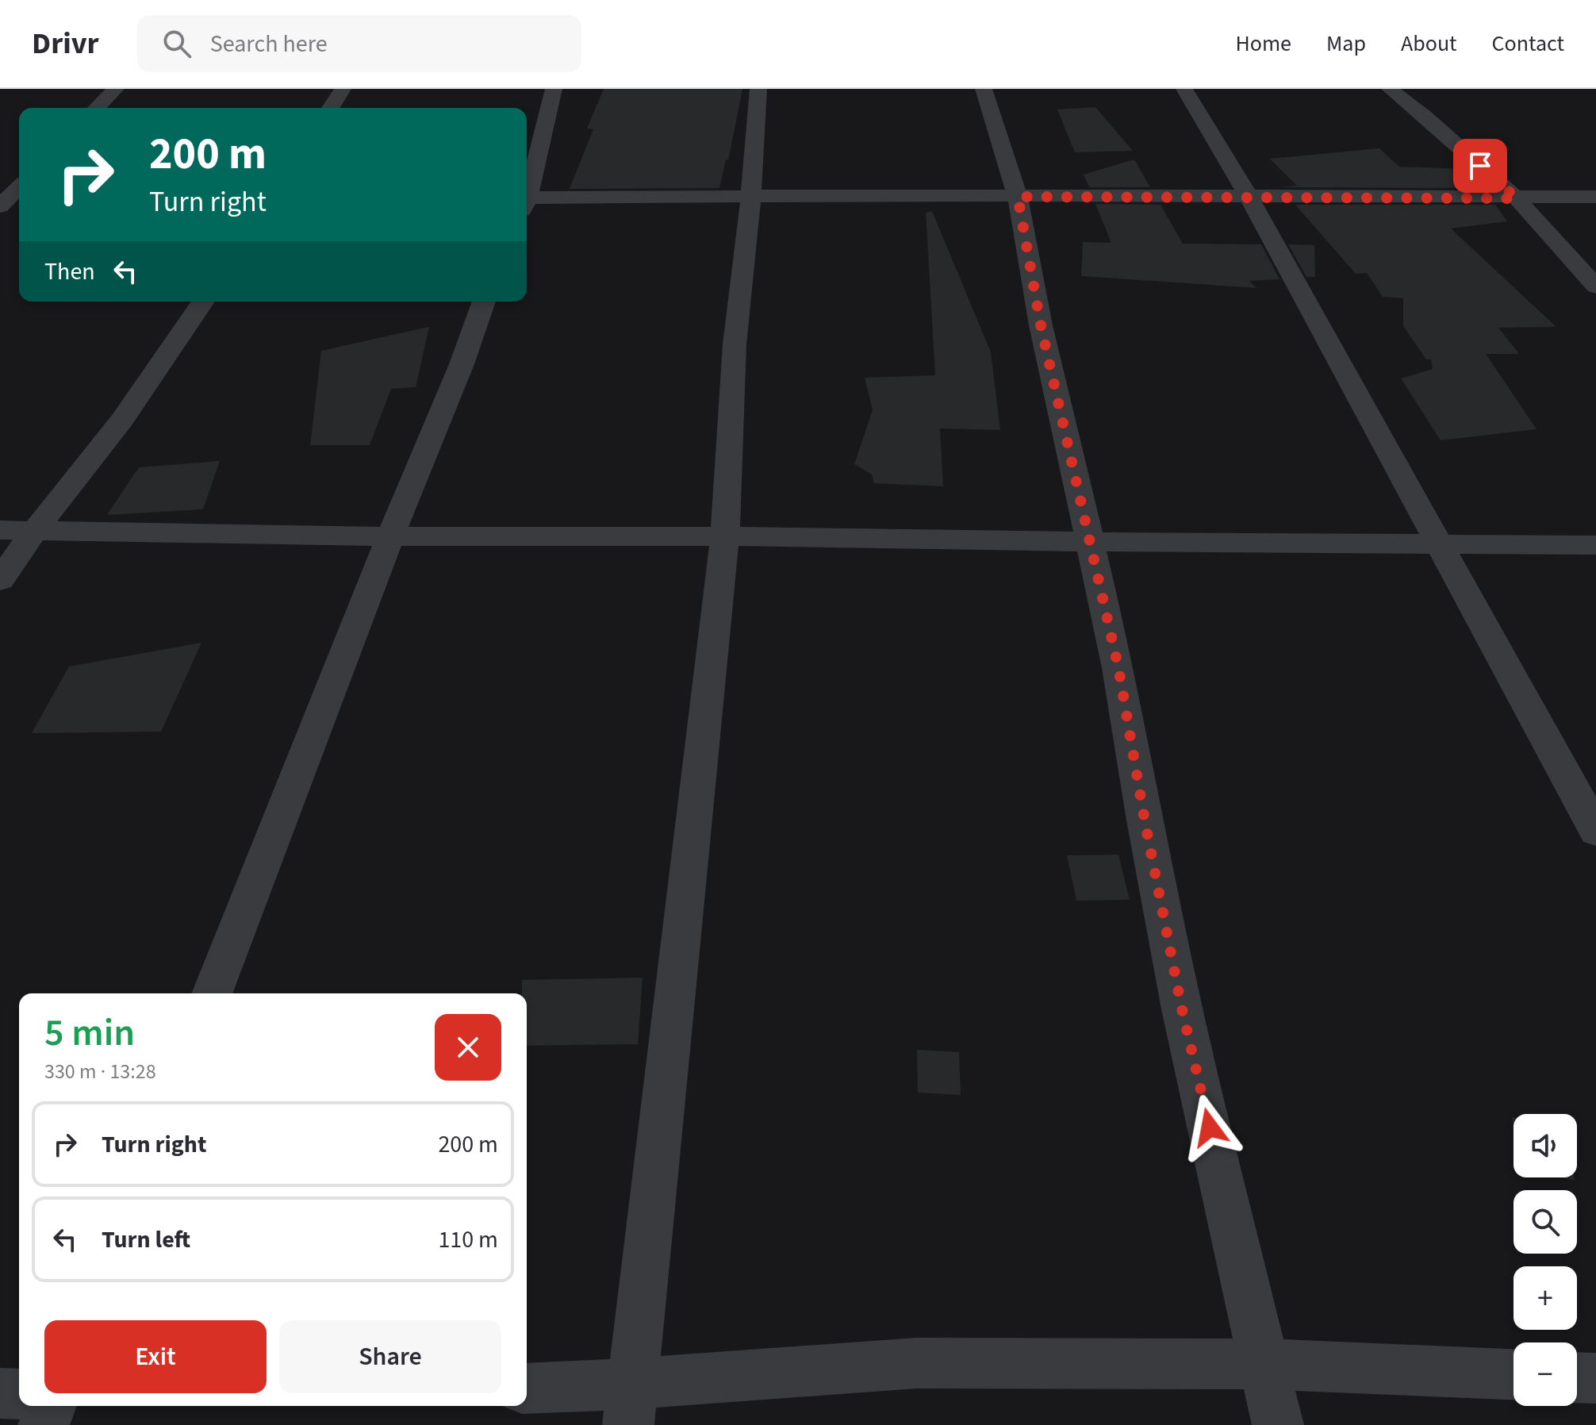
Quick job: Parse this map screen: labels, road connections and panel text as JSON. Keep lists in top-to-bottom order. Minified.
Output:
{"page":{"header":"Drivr","search":"Search here","nav":["Home","Map","About","Contact"],"turn":["200 m","Turn right"],"then":"Then","heading":["5 min","330 m · 13:28"],"list":[{"name":"Turn right","value":"200 m"},{"name":"Turn left","value":"110 m"}],"map_buttons":["+","−"],"buttons":["Exit","Share"]}}
